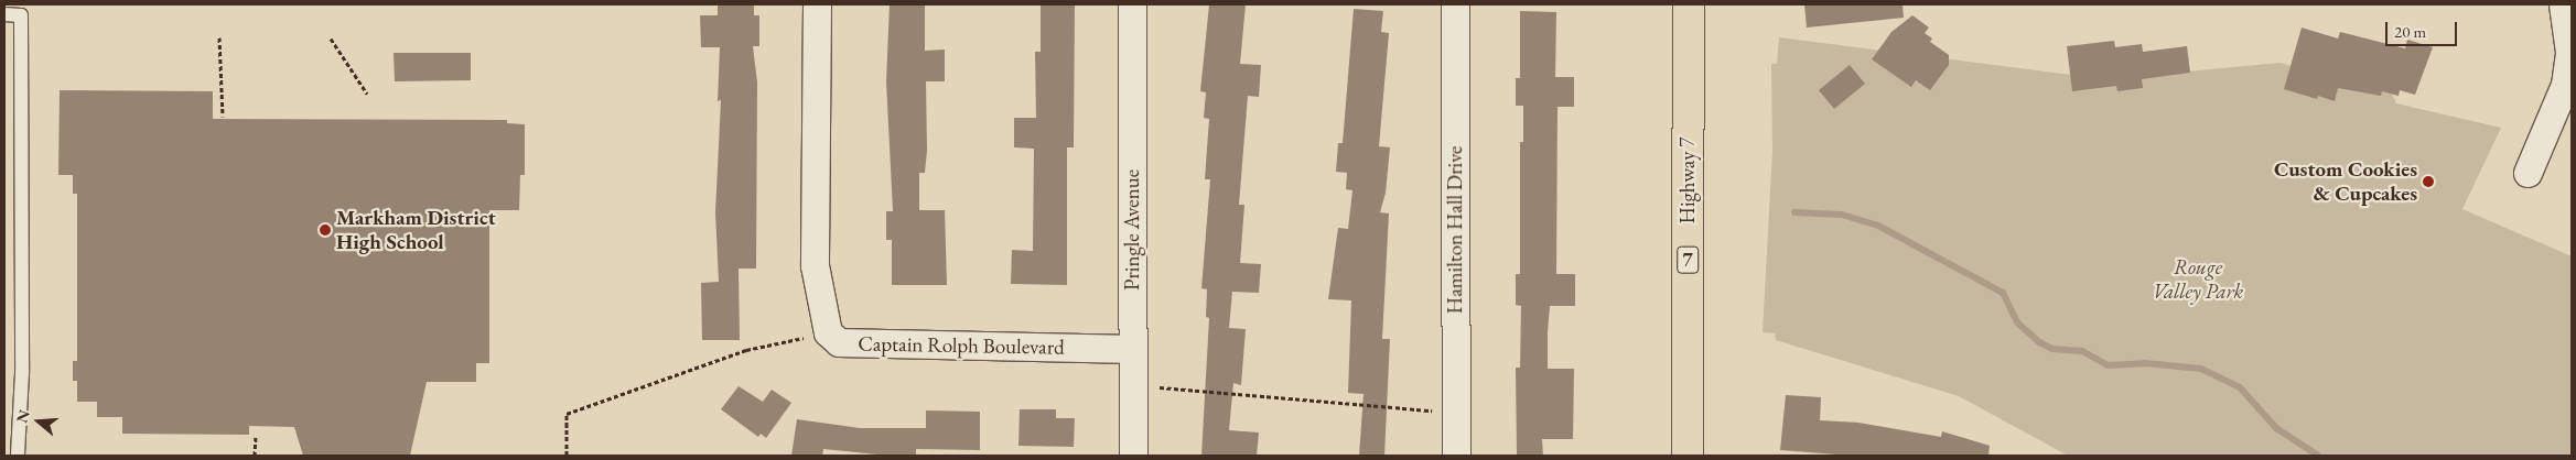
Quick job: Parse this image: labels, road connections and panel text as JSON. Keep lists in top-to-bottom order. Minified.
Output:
{"streets":{"main road":["Highway 7","7"],"street":["Pringle Avenue","Hamilton Hall Drive","Captain Rolph Boulevard"]},"crossings":[["Pringle Avenue","Captain Rolph Boulevard"]],"parks":["Rouge Valley Park"],"places":["Custom Cookies & Cupcakes","Markham District High School"],"scale_bar":"20 m","north":"left"}
